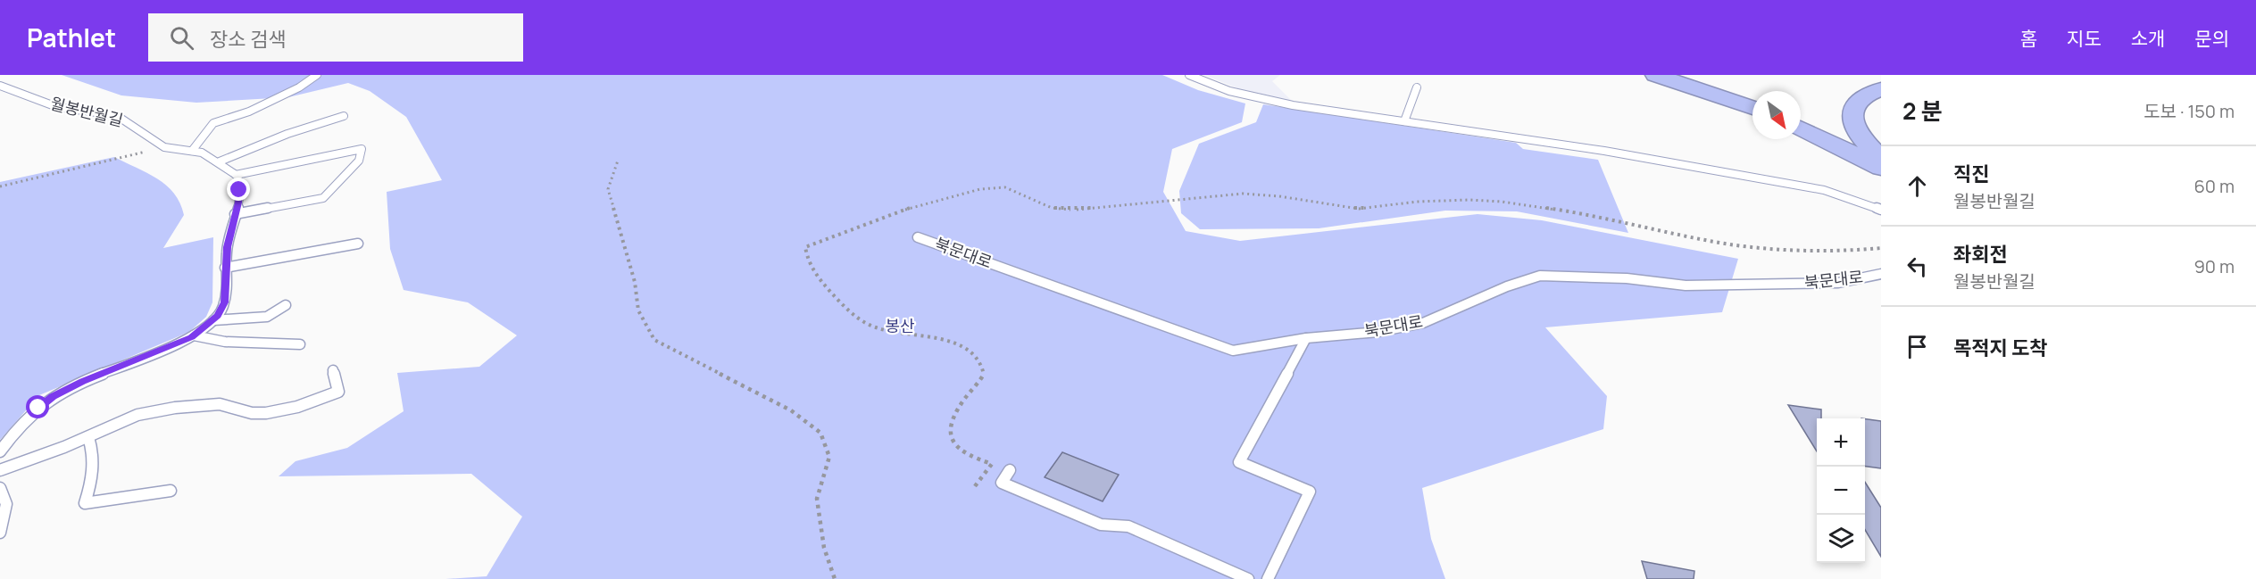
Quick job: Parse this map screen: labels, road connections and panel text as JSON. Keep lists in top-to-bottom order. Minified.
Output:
{"streets":{"lane":["월봉반월길","북문대로"]},"parks":["봉산"],"north":"bottom right","page":{"header":"Pathlet","search":"장소 검색","nav":["홈","지도","소개","문의"],"heading":["2 분","도보 · 150 m"],"list":[["직진","월봉반월길","60 m"],["좌회전","월봉반월길","90 m"],"목적지 도착"],"map_buttons":["+","−"]}}
